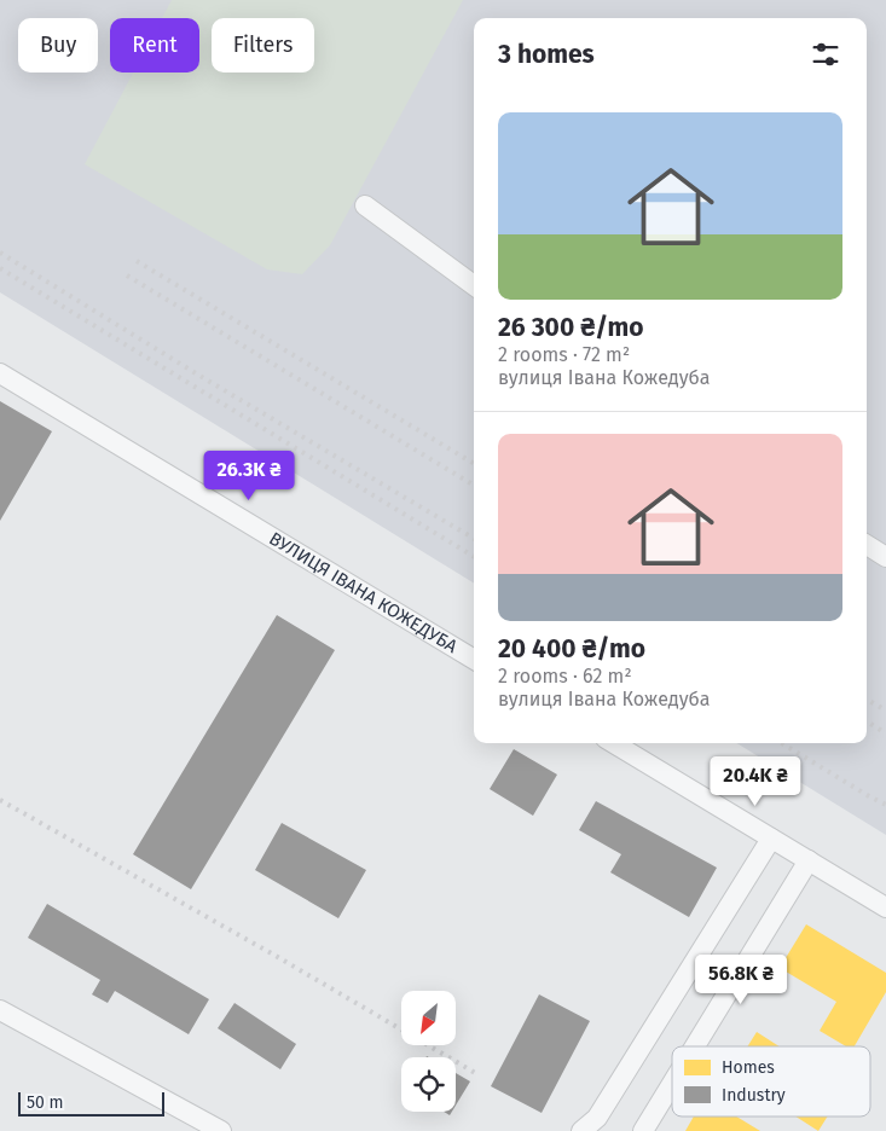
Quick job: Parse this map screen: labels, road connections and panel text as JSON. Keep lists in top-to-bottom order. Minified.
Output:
{"streets":{"street":["ВУЛИЦЯ ІВАНА КОЖЕДУБА"]},"legend":["Homes","Industry"],"scale_bar":"50 m","north":"bottom left","page":{"chip":["Buy","Rent","Filters"],"heading":"3 homes","list":[{"name":"26 300 ₴/mo","note":"2 rooms · 72 m² · вулиця Івана Кожедуба"},{"name":"20 400 ₴/mo","note":"2 rooms · 62 m² · вулиця Івана Кожедуба"}],"price":["26.3K ₴","20.4K ₴","56.8K ₴"],"scale":"50 m"}}
